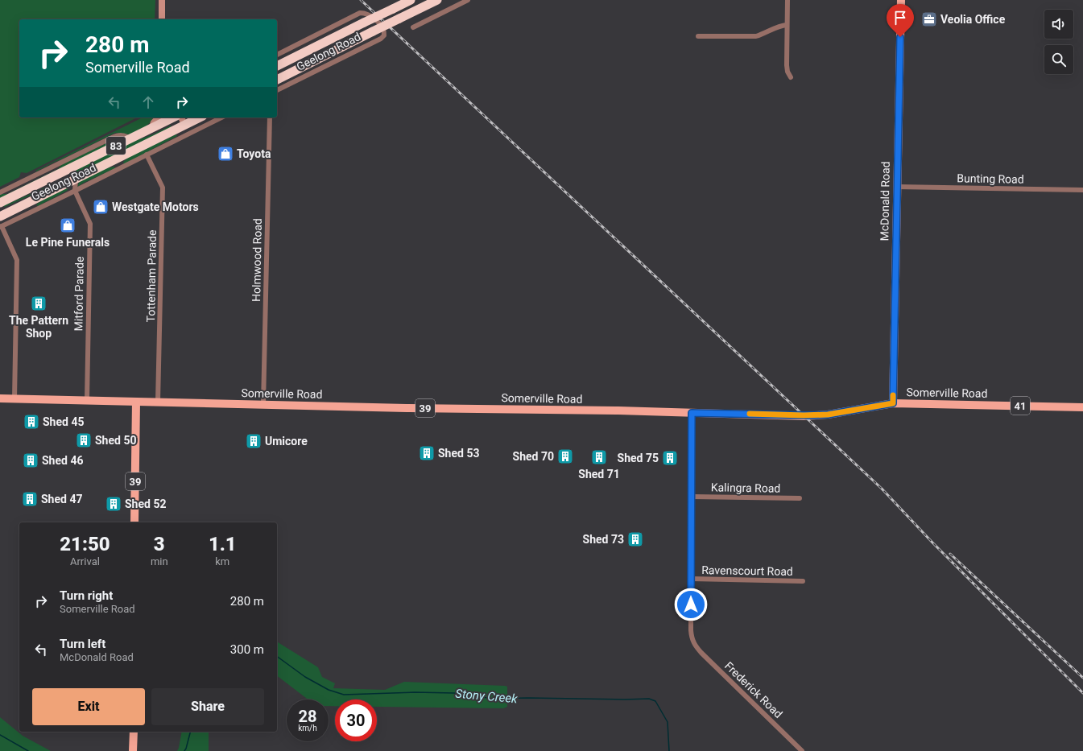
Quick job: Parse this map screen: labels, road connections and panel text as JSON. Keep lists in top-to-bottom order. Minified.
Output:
{"streets":{"highway":["Geelong Road","83"],"main road":["McDonald Road","Somerville Road","41","39"],"street":["Bunting Road","Holmwood Road","Tottenham Parade","Mitford Parade","Kalingra Road","Ravenscourt Road","Frederick Road"]},"crossings":[["Geelong Road","Tottenham Parade"],["Geelong Road","Mitford Parade"],["Bunting Road","McDonald Road"],["McDonald Road","Somerville Road"],["Holmwood Road","Somerville Road"],["Tottenham Parade","Somerville Road"],["Mitford Parade","Somerville Road"],["Somerville Road","39"],["Ravenscourt Road","Frederick Road"]],"water":["Stony Creek"],"places":{"office":["Veolia Office"],"shop":["Toyota","Westgate Motors","Le Pine Funerals"],"building":["The Pattern Shop","Shed 45","Shed 50","Umicore","Shed 53","Shed 70","Shed 71","Shed 75","Shed 46","Shed 47","Shed 52","Shed 73"]},"page":{"turn":["280 m","Somerville Road"],"eta":["21:50","Arrival","3","min","1.1","km"],"list":[{"name":"Turn right","note":"Somerville Road","value":"280 m"},{"name":"Turn left","note":"McDonald Road","value":"300 m"}],"buttons":["Exit","Share"],"speed":"28 km/h","limit":"30"}}
